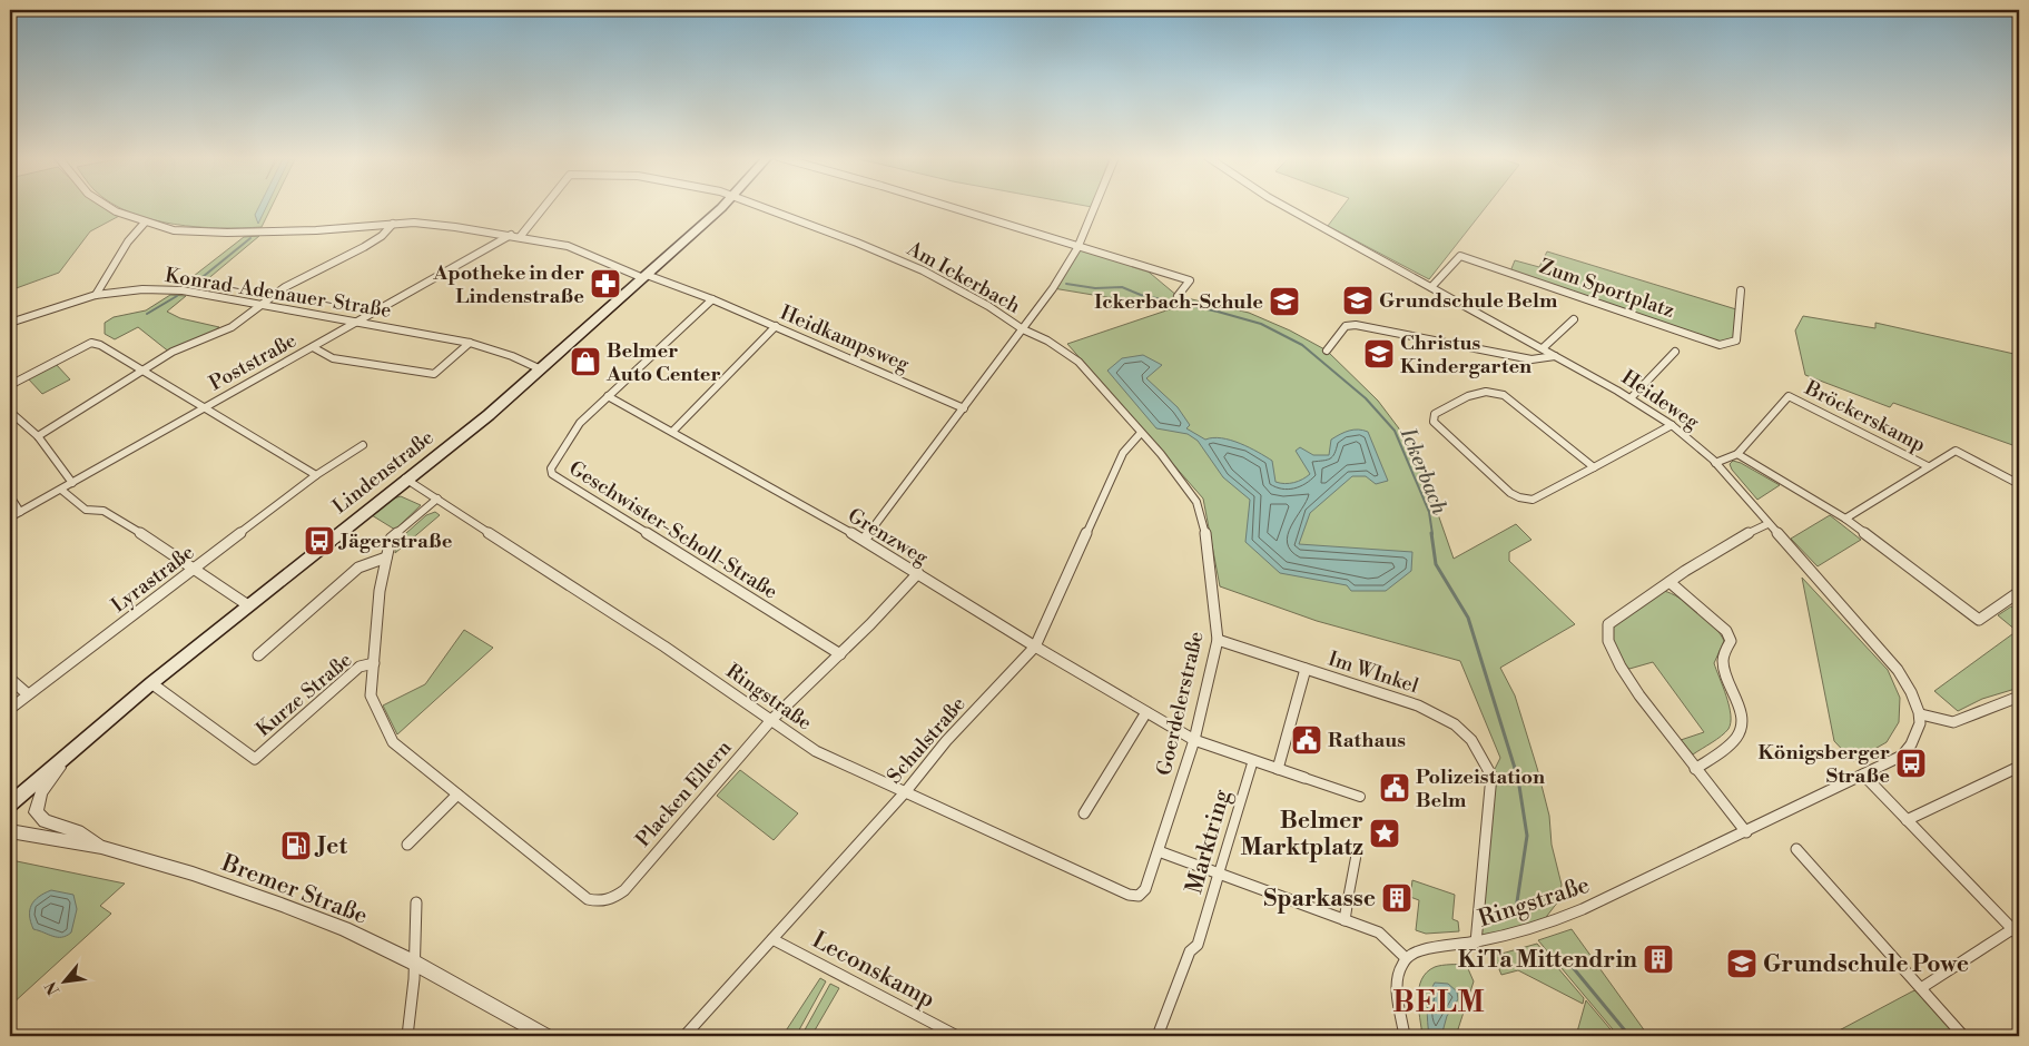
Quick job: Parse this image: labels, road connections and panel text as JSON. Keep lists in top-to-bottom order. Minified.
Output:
{"streets":{"main road":["Lindenstraße"],"street":["Am Ickerbach","Zum Sportplatz","Konrad-Adenauer-Straße","Heidkampsweg","Poststraße","Heideweg","Bröckerskamp","Geschwister-Scholl-Straße","Grenzweg","Lyrastraße","Im WInkel","Kurze Straße","Ringstraße","Goerdelerstraße","Schulstraße","Placken Ellern","Marktring","Bremer Straße","Leconskamp"]},"crossings":[["Am Ickerbach","Heidkampsweg"],["Am Ickerbach","Goerdelerstraße"],["Am Ickerbach","Schulstraße"],["Zum Sportplatz","Heideweg"],["Konrad-Adenauer-Straße","Poststraße"],["Konrad-Adenauer-Straße","Lindenstraße"],["Heidkampsweg","Poststraße"],["Heidkampsweg","Lindenstraße"],["Heidkampsweg","Geschwister-Scholl-Straße"],["Heideweg","Bröckerskamp"],["Heideweg","Ringstraße"],["Lindenstraße","Kurze Straße"],["Lindenstraße","Ringstraße"],["Geschwister-Scholl-Straße","Grenzweg"],["Geschwister-Scholl-Straße","Placken Ellern"],["Grenzweg","Schulstraße"],["Grenzweg","Placken Ellern"],["Im WInkel","Ringstraße"],["Im WInkel","Goerdelerstraße"],["Kurze Straße","Placken Ellern"],["Ringstraße","Goerdelerstraße"],["Ringstraße","Schulstraße"],["Ringstraße","Placken Ellern"],["Goerdelerstraße","Schulstraße"],["Schulstraße","Leconskamp"]],"districts":["BELM"],"water":["Ickerbach"],"places":{"pharmacy":["Apotheke in der Lindenstraße"],"school or university":["Grundschule Belm","Ickerbach-Schule","Christus Kindergarten","Grundschule Powe"],"shop":["Belmer Auto Center"],"bus stop":["Jägerstraße","Königsberger Straße"],"public building":["Rathaus","Polizeistation Belm"],"place":["Belmer Marktplatz"],"fuel station":["Jet"],"building":["Sparkasse","KiTa Mittendrin"]},"north":"bottom left"}
